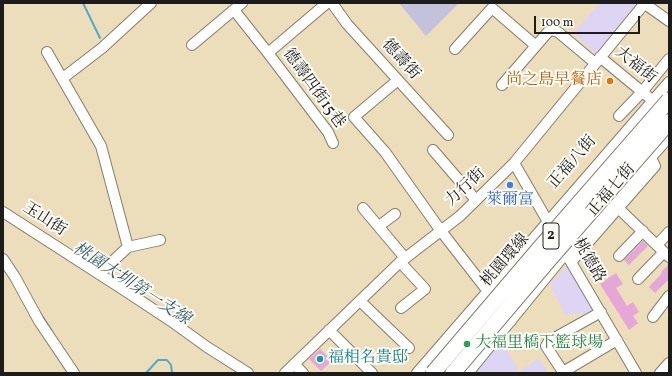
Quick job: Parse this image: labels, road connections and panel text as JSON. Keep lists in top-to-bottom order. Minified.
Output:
{"streets":{"highway":["2","桃園環線"],"street":["德壽街","大福街","德壽四街15巷","正福八街","力行街","玉山街","桃德路"]},"crossings":[["大福街","力行街"],["正福八街","桃德路"],["力行街","桃德路"]],"water":["桃園大圳第一支線"],"places":["尚之島早餐店","萊爾富","大福里橋下籃球場","福相名貴邸"],"scale_bar":"100 m"}
